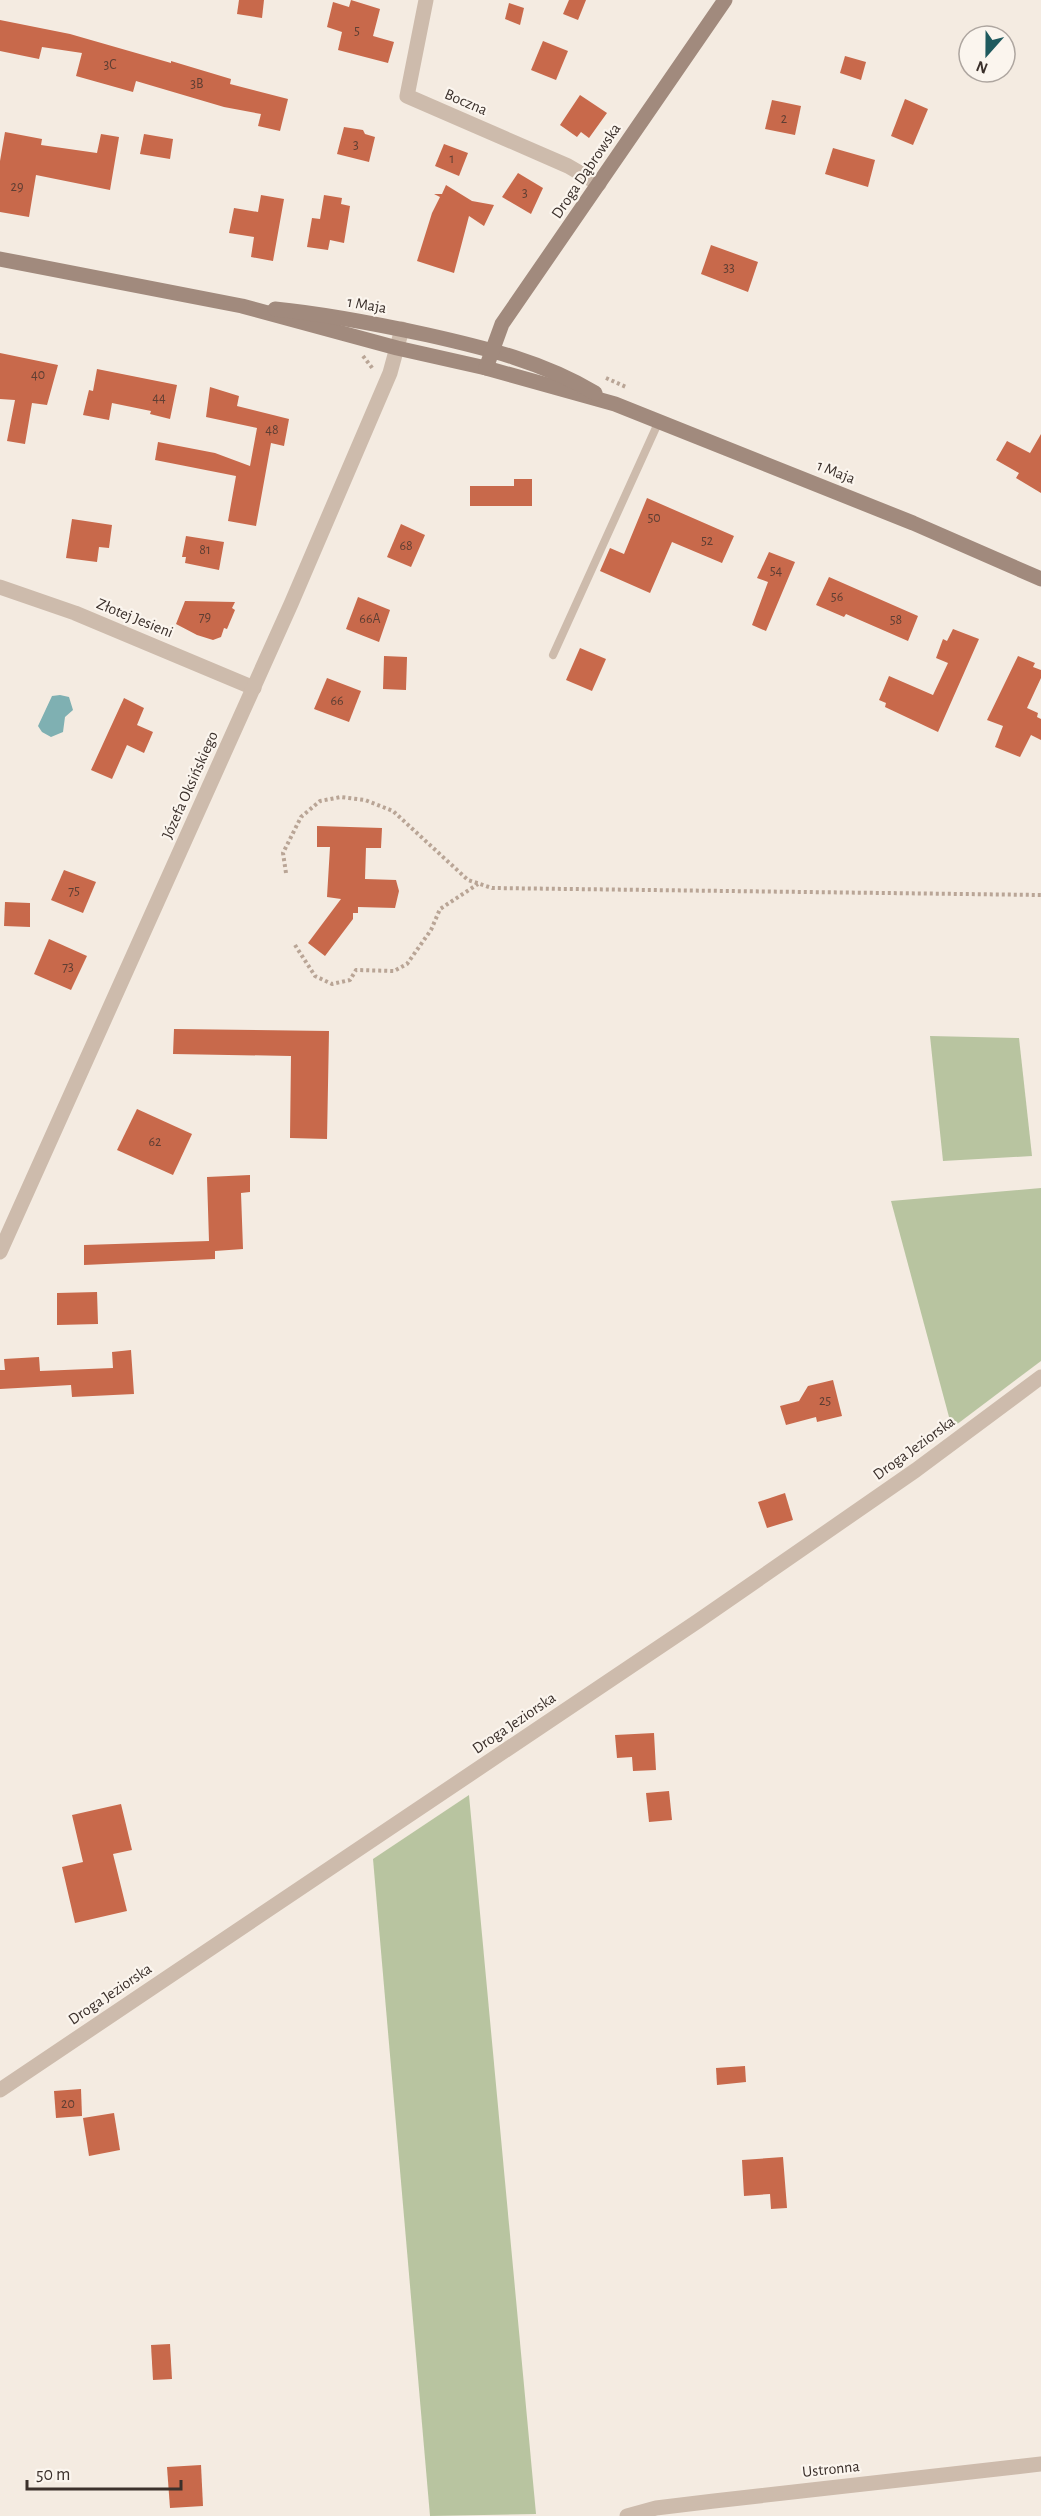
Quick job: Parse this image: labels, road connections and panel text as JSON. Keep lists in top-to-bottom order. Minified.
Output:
{"streets":{"main road":["Droga Dąbrowska","1 Maja"],"street":["Boczna","Złotej Jesieni","Józefa Oksińskiego","Droga Jeziorska","Ustronna"]},"crossings":[["Boczna","Droga Dąbrowska"],["Droga Dąbrowska","1 Maja"],["1 Maja","Józefa Oksińskiego"],["Złotej Jesieni","Józefa Oksińskiego"]],"house_numbers":["5","3C","3B","2","3","1","29","3","33","40","44","48","50","52","68","81","54","56","79","66A","58","66","75","73","62","25","20"],"scale_bar":"50 m","north":"bottom"}
